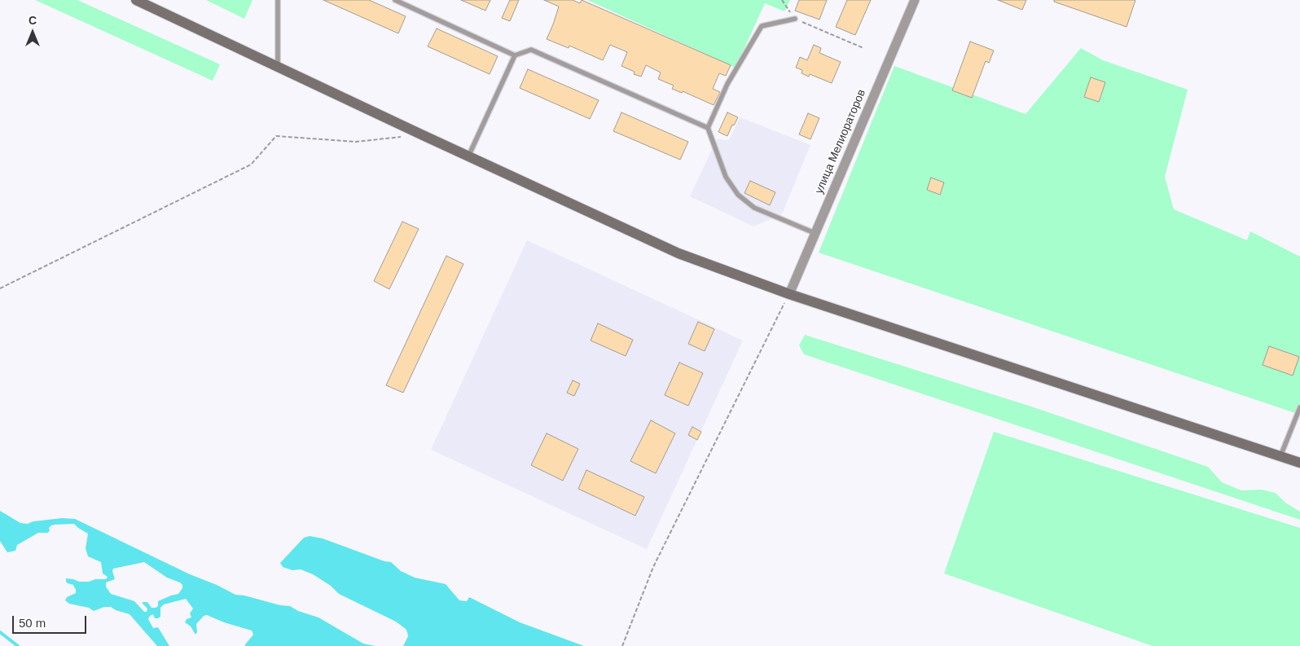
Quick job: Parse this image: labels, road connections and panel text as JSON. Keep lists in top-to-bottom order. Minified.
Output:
{"streets":{"street":["улица Мелиораторов"]},"scale_bar":"50 m","north":"top"}
